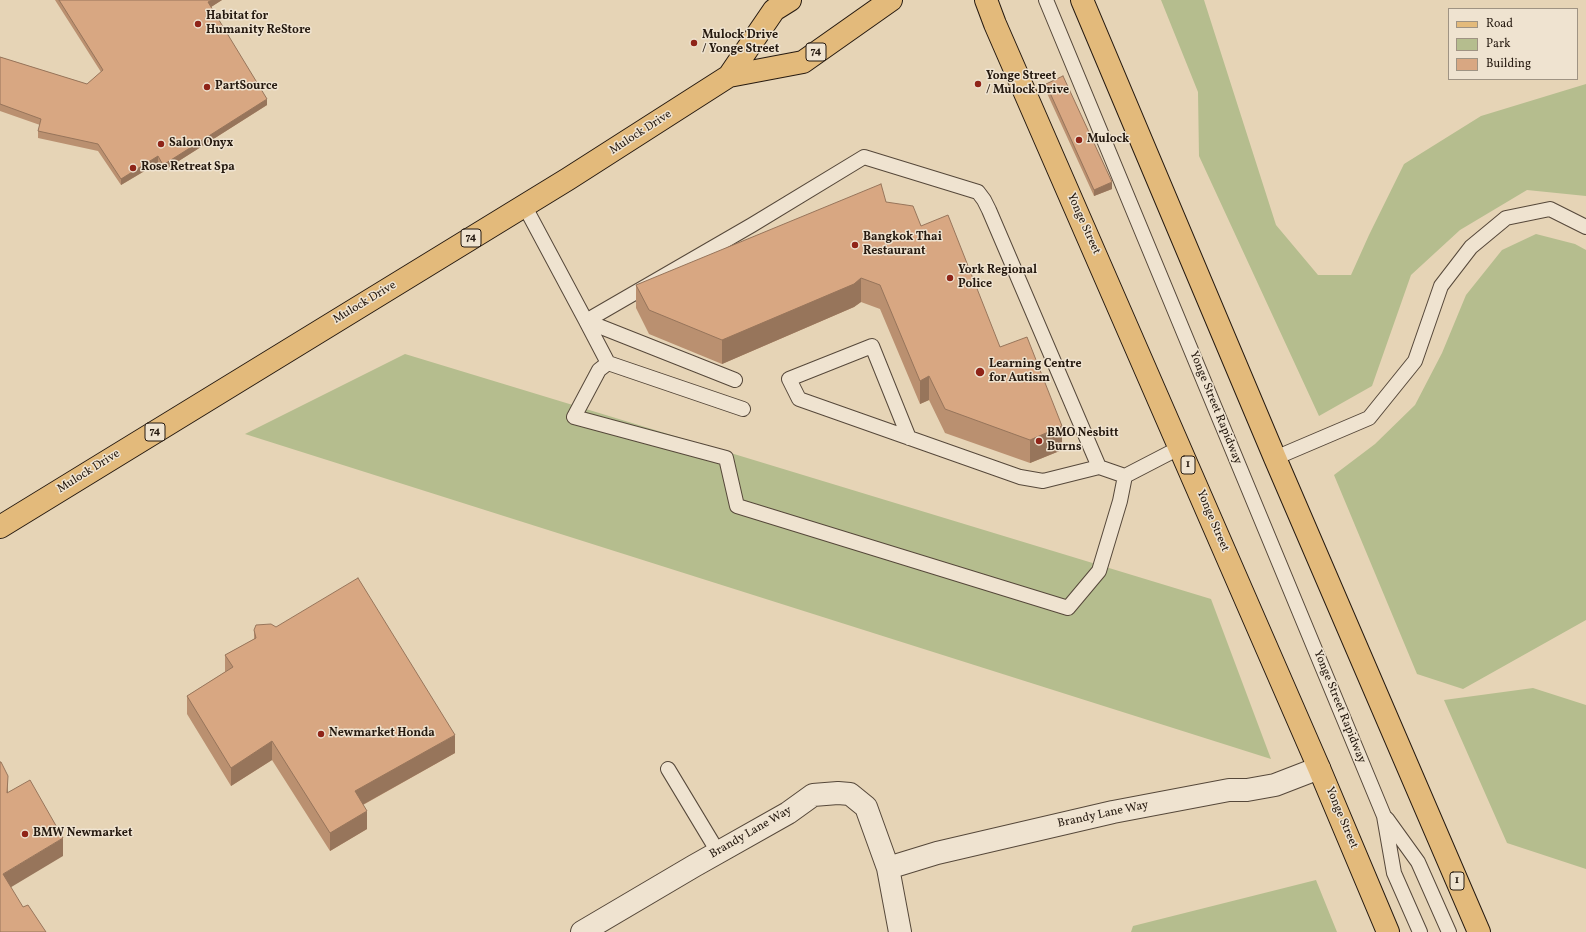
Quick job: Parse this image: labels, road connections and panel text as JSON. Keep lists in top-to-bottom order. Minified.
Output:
{"streets":{"main road":["74","Mulock Drive","Yonge Street","1"],"street":["Brandy Lane Way"],"lane":["Yonge Street Rapidway"]},"crossings":[["Yonge Street","Brandy Lane Way"]],"places":["Habitat for Humanity ReStore","Mulock Drive / Yonge Street","Yonge Street / Mulock Drive","PartSource","Mulock","Salon Onyx","Rose Retreat Spa","Bangkok Thai Restaurant","York Regional Police","Learning Centre for Autism","BMO Nesbitt Burns","Newmarket Honda","BMW Newmarket"],"legend":["Road","Park","Building"]}
